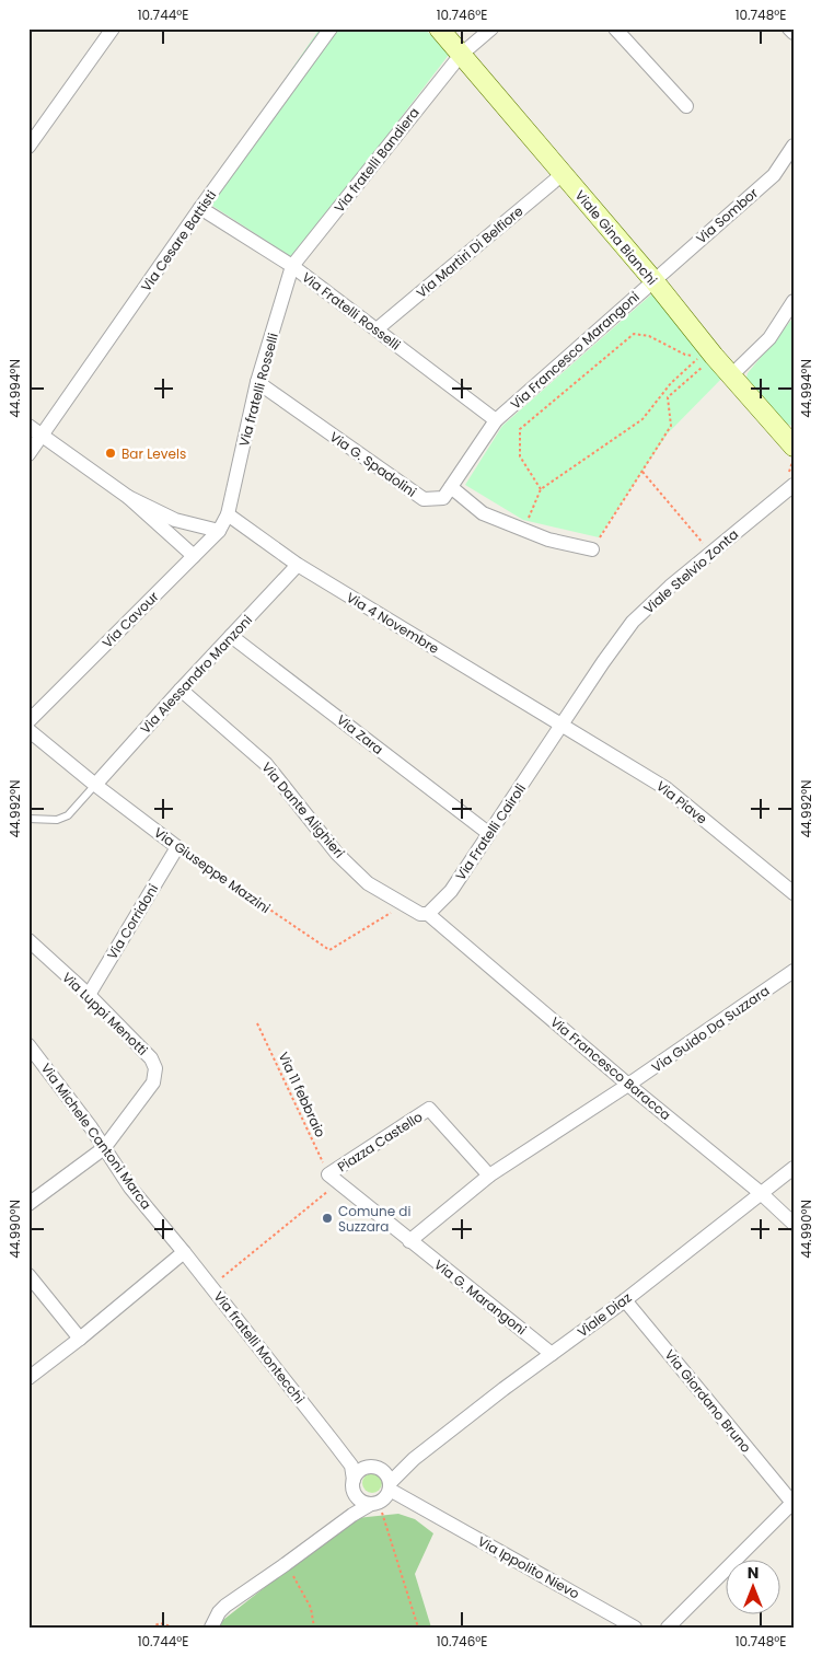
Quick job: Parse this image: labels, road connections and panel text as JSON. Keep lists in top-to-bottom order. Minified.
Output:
{"streets":{"street":["Via fratelli Bandiera","Via Sombor","Viale Gina Bianchi","Via Cesare Battisti","Via Martiri Di Belfiore","Via Fratelli Rosselli","Via Francesco Marangoni","Via fratelli Rosselli","Via G. Spadolini","Viale Stelvio Zonta","Via Cavour","Via 4 Novembre","Via Alessandro Manzoni","Via Zara","Via Piave","Via Dante Alighieri","Via Fratelli Cairoli","Via Giuseppe Mazzini","Via Corridoni","Via Luppi Menotti","Via Guido Da Suzzara","Via Francesco Baracca","Via Michele Cantoni Marca","Piazza Castello","Via G. Marangoni","Viale Diaz","Via fratelli Montecchi","Via Giordano Bruno","Via Ippolito Nievo"],"path":["Via 11 febbraio"]},"crossings":[["Via fratelli Bandiera","Viale Gina Bianchi"],["Via fratelli Bandiera","Via Fratelli Rosselli"],["Via fratelli Bandiera","Via fratelli Rosselli"],["Via Sombor","Viale Gina Bianchi"],["Via Sombor","Via Francesco Marangoni"],["Viale Gina Bianchi","Via Martiri Di Belfiore"],["Viale Gina Bianchi","Via Francesco Marangoni"],["Via Cesare Battisti","Via Fratelli Rosselli"],["Via Martiri Di Belfiore","Via Fratelli Rosselli"],["Via Fratelli Rosselli","Via Francesco Marangoni"],["Via Fratelli Rosselli","Via fratelli Rosselli"],["Via fratelli Rosselli","Via G. Spadolini"],["Via fratelli Rosselli","Via Cavour"],["Via fratelli Rosselli","Via 4 Novembre"],["Viale Stelvio Zonta","Via 4 Novembre"],["Viale Stelvio Zonta","Via Piave"],["Viale Stelvio Zonta","Via Fratelli Cairoli"],["Via Cavour","Via 4 Novembre"],["Via 4 Novembre","Via Alessandro Manzoni"],["Via 4 Novembre","Via Piave"],["Via 4 Novembre","Via Fratelli Cairoli"],["Via Alessandro Manzoni","Via Zara"],["Via Alessandro Manzoni","Via Dante Alighieri"],["Via Alessandro Manzoni","Via Giuseppe Mazzini"],["Via Zara","Via Fratelli Cairoli"],["Via Piave","Via Fratelli Cairoli"],["Via Dante Alighieri","Via Giuseppe Mazzini"],["Via Fratelli Cairoli","Via Francesco Baracca"],["Via Giuseppe Mazzini","Via Corridoni"],["Via Corridoni","Via Luppi Menotti"],["Via Luppi Menotti","Via Michele Cantoni Marca"],["Via Guido Da Suzzara","Via Francesco Baracca"],["Via Guido Da Suzzara","Piazza Castello"],["Via Francesco Baracca","Viale Diaz"],["Via 11 febbraio","Piazza Castello"],["Via Michele Cantoni Marca","Via fratelli Montecchi"],["Piazza Castello","Via G. Marangoni"],["Via G. Marangoni","Viale Diaz"],["Viale Diaz","Via Giordano Bruno"]],"places":["Bar Levels","Comune di Suzzara"],"north":"top","coordinates":["10.744°E","10.746°E","10.748°E","44.994°N","44.992°N","44.990°N"]}
